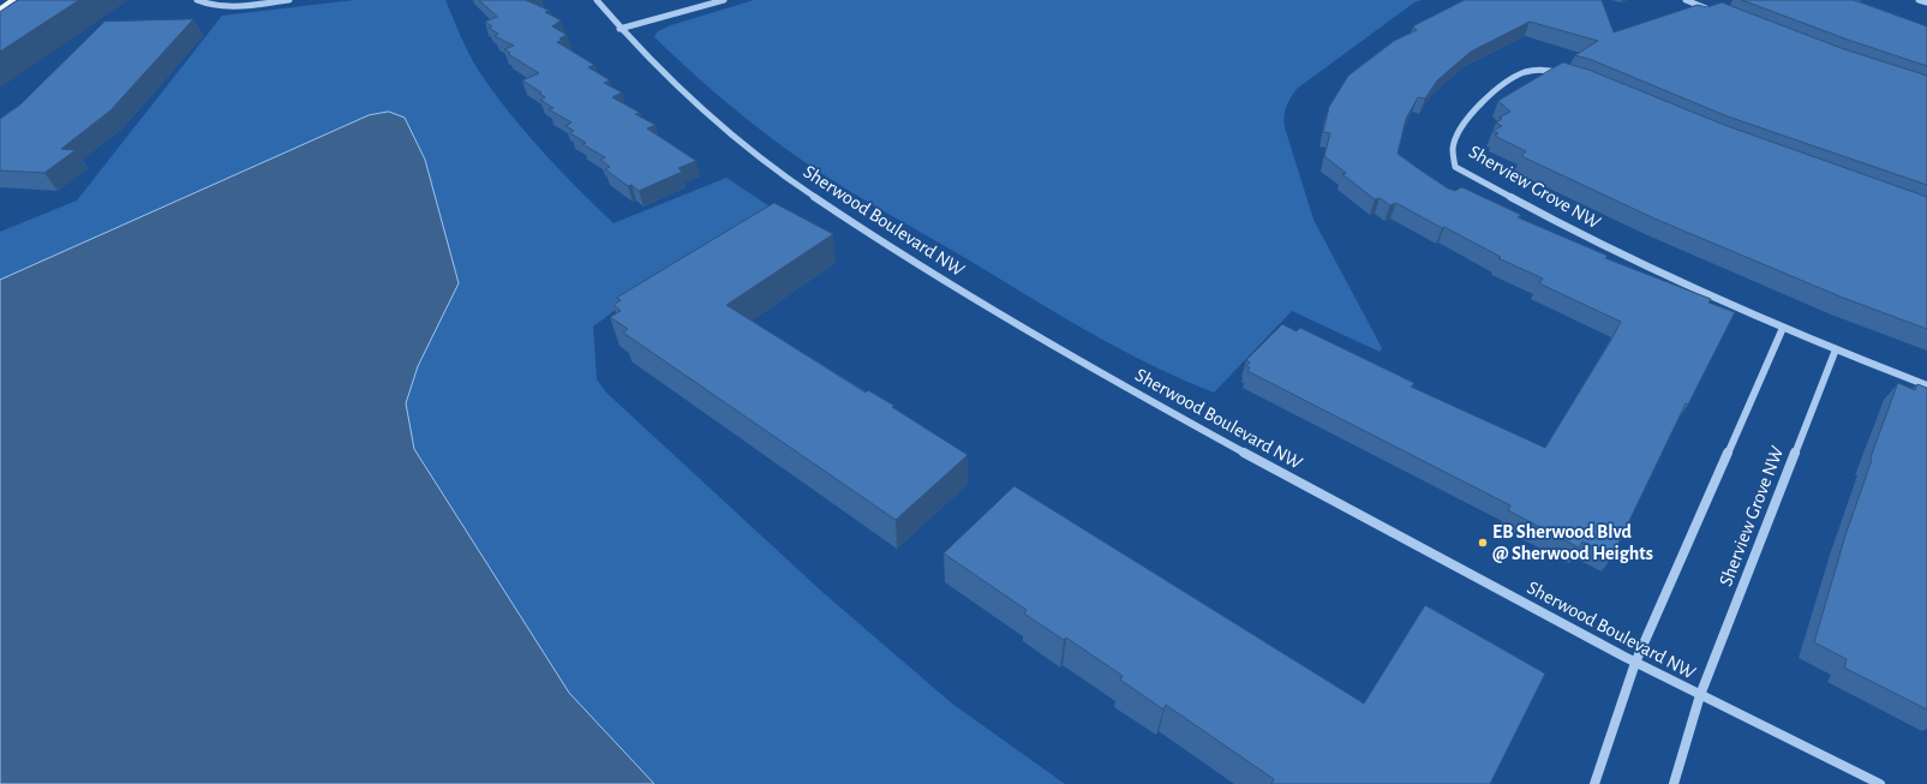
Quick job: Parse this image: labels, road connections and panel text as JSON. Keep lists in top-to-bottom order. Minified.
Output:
{"streets":{"street":["Sherview Grove NW","Sherwood Boulevard NW"]},"crossings":[["Sherview Grove NW","Sherwood Boulevard NW"]],"places":["EB Sherwood Blvd @ Sherwood Heights"]}
